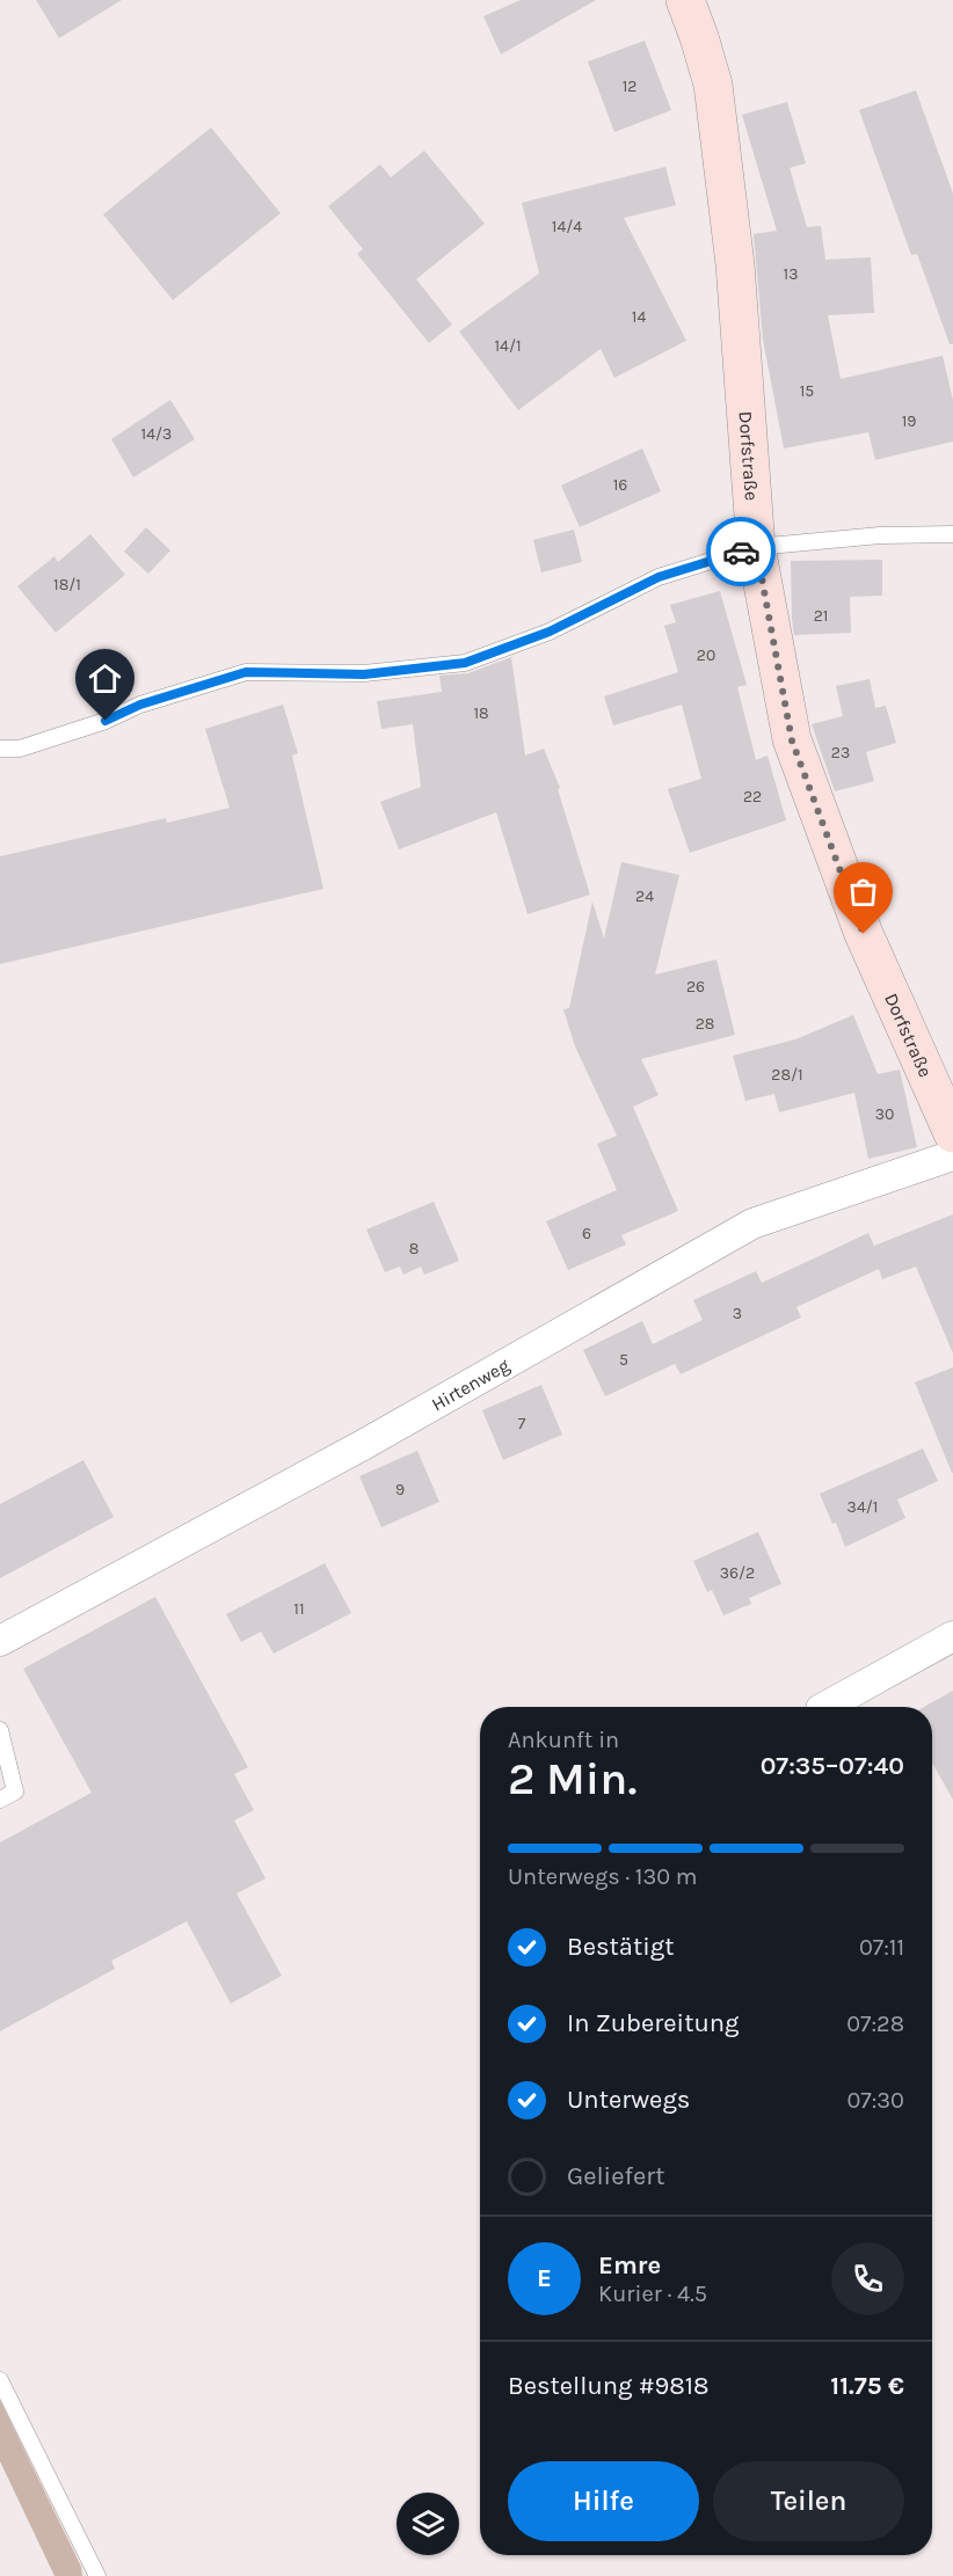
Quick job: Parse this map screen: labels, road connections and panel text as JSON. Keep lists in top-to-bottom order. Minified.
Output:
{"streets":{"street":["Dorfstraße","Hirtenweg"]},"house_numbers":["12","14/4","13","14","14/1","15","19","14/3","16","18/1","21","20","18","23","22","24","26","28","28/1","30","6","8","3","5","7","9","34/1","36/2","11"],"page":{"heading":["2 Min.","Ankunft in","07:35–07:40"],"panel":["Emre","Kurier · 4.5","Bestellung #9818","11.75 €"],"bar":"Unterwegs · 130 m","list":[["Bestätigt","07:11"],["In Zubereitung","07:28"],["Unterwegs","07:30"],"Geliefert"],"round":"E","buttons":["Hilfe","Teilen"]}}
